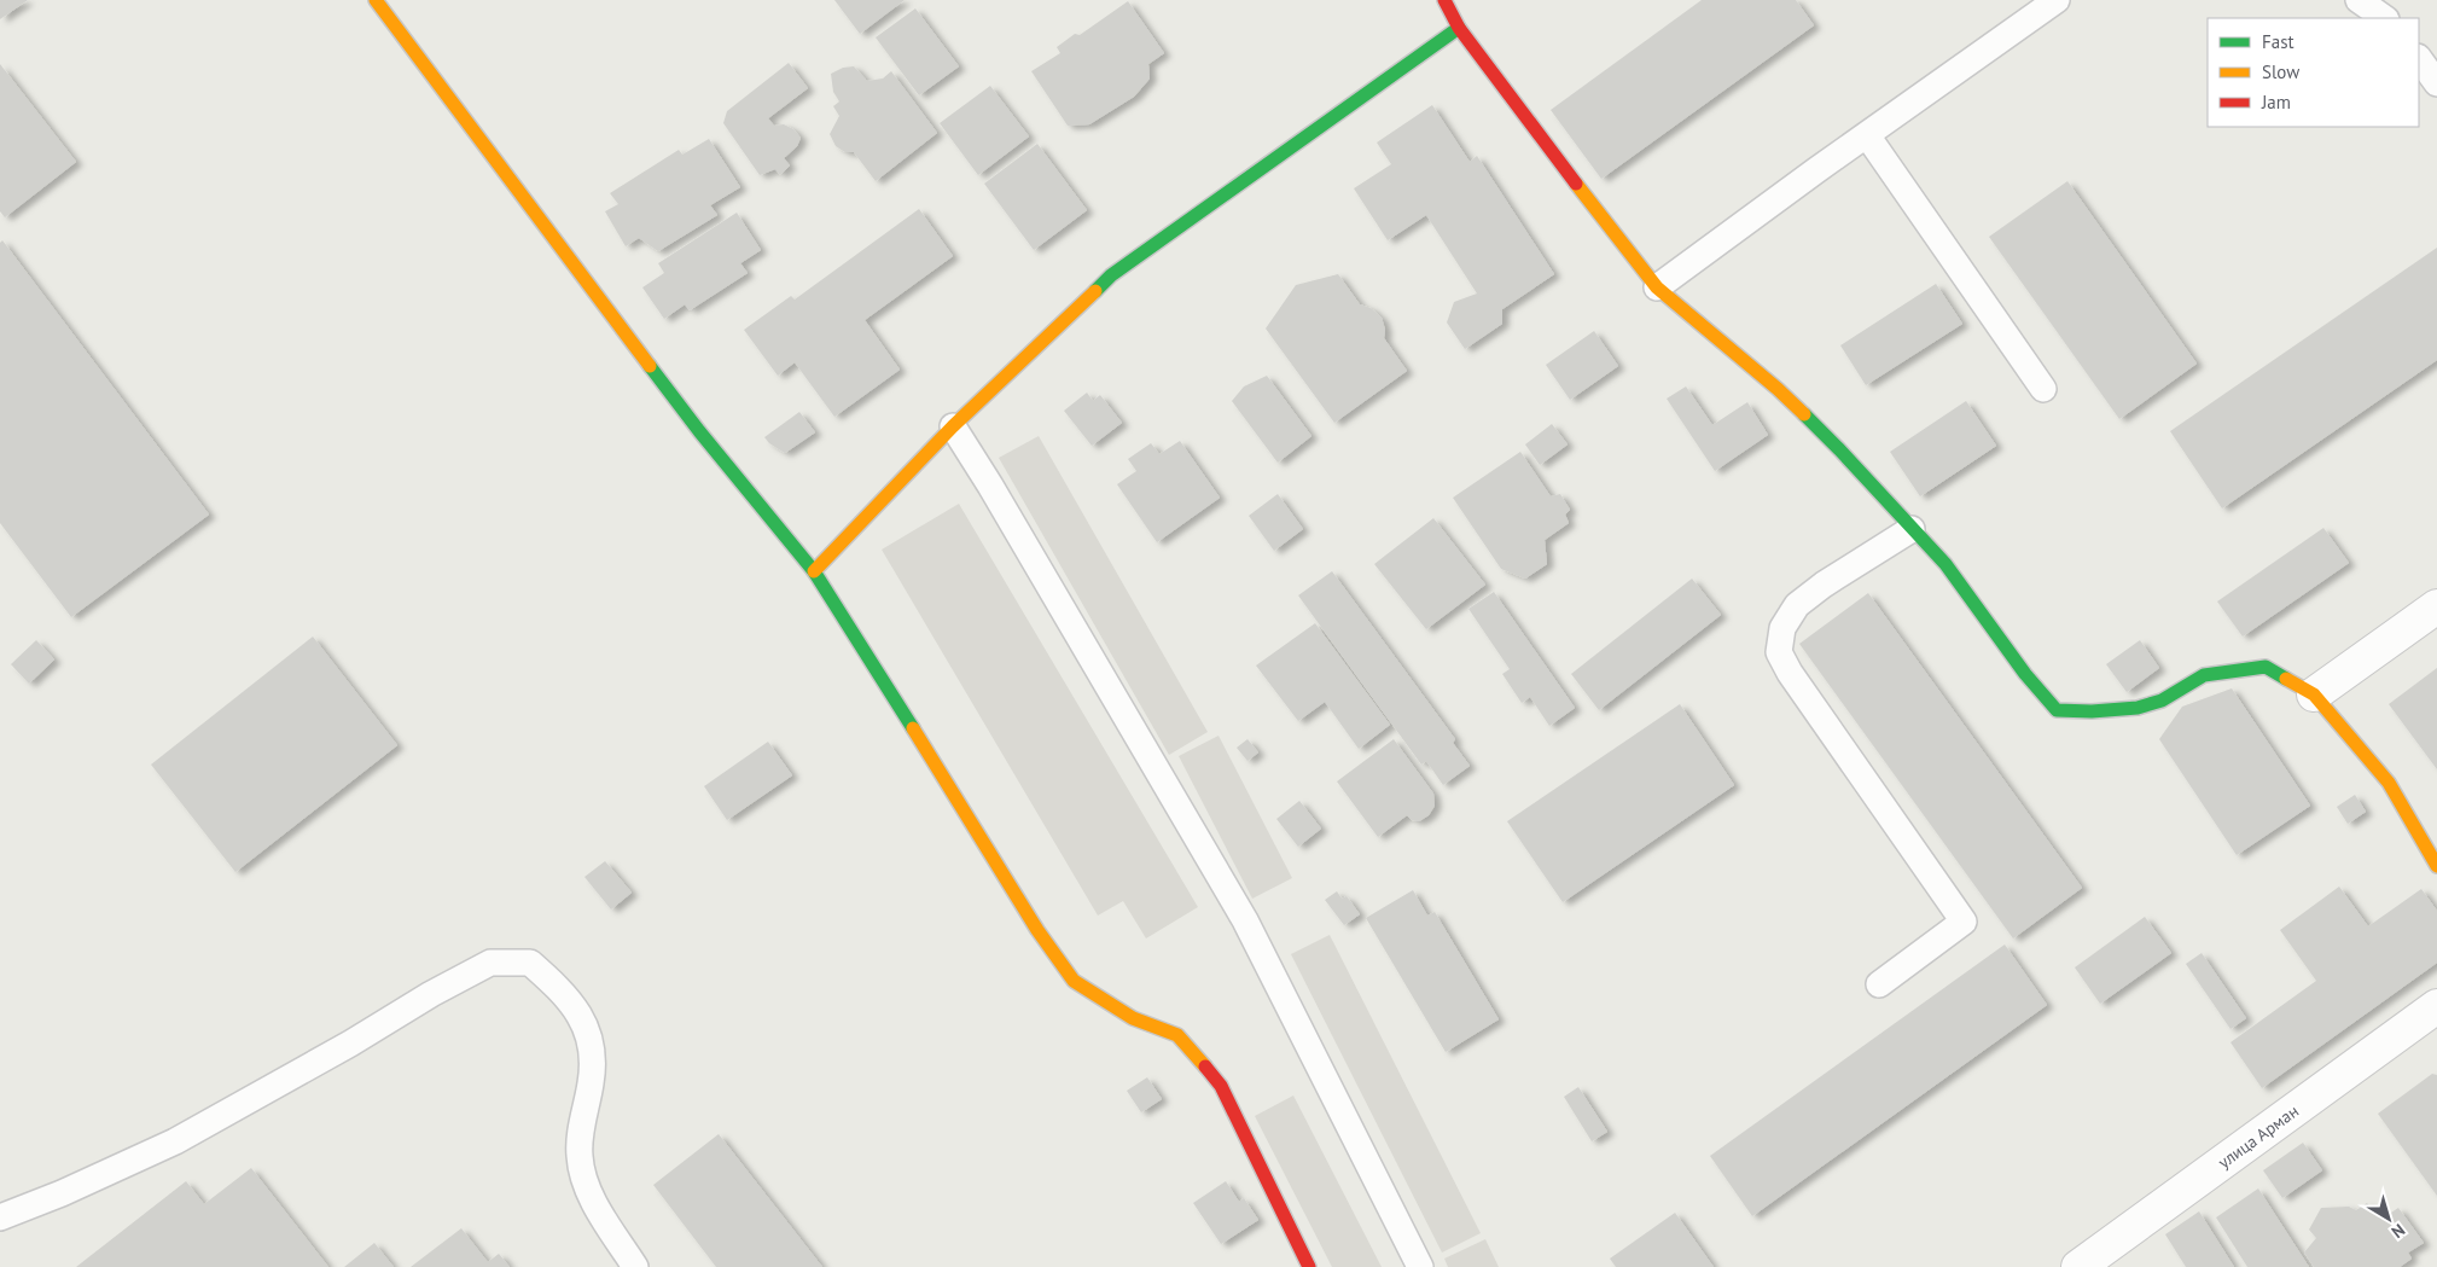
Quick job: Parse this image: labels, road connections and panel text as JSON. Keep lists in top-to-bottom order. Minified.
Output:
{"streets":{"street":["улица Арман"]},"legend":["Fast","Slow","Jam"],"north":"bottom right"}
